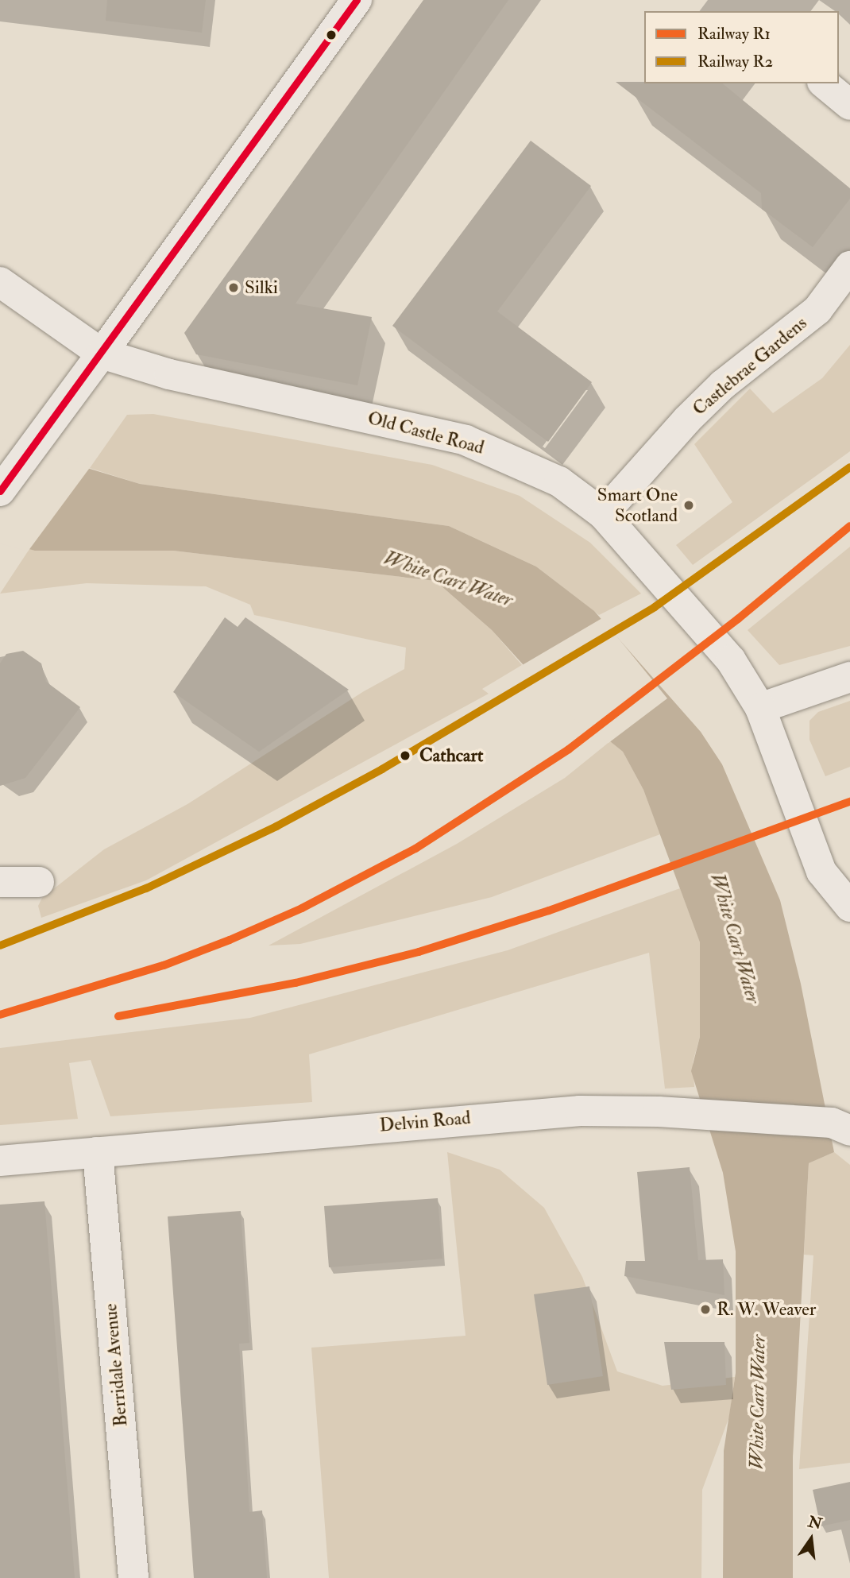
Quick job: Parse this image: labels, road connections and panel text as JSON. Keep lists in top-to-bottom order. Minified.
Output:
{"streets":{"main road":["Castlebrae Gardens","Old Castle Road","Delvin Road","Berridale Avenue"]},"crossings":[["Castlebrae Gardens","Old Castle Road"],["Delvin Road","Berridale Avenue"]],"water":["White Cart Water"],"places":["Silki","Smart One Scotland","Cathcart","R. W. Weaver"],"lines":["rail line R2","rail line R1"],"legend":["Railway R1","Railway R2"],"north":"top"}
